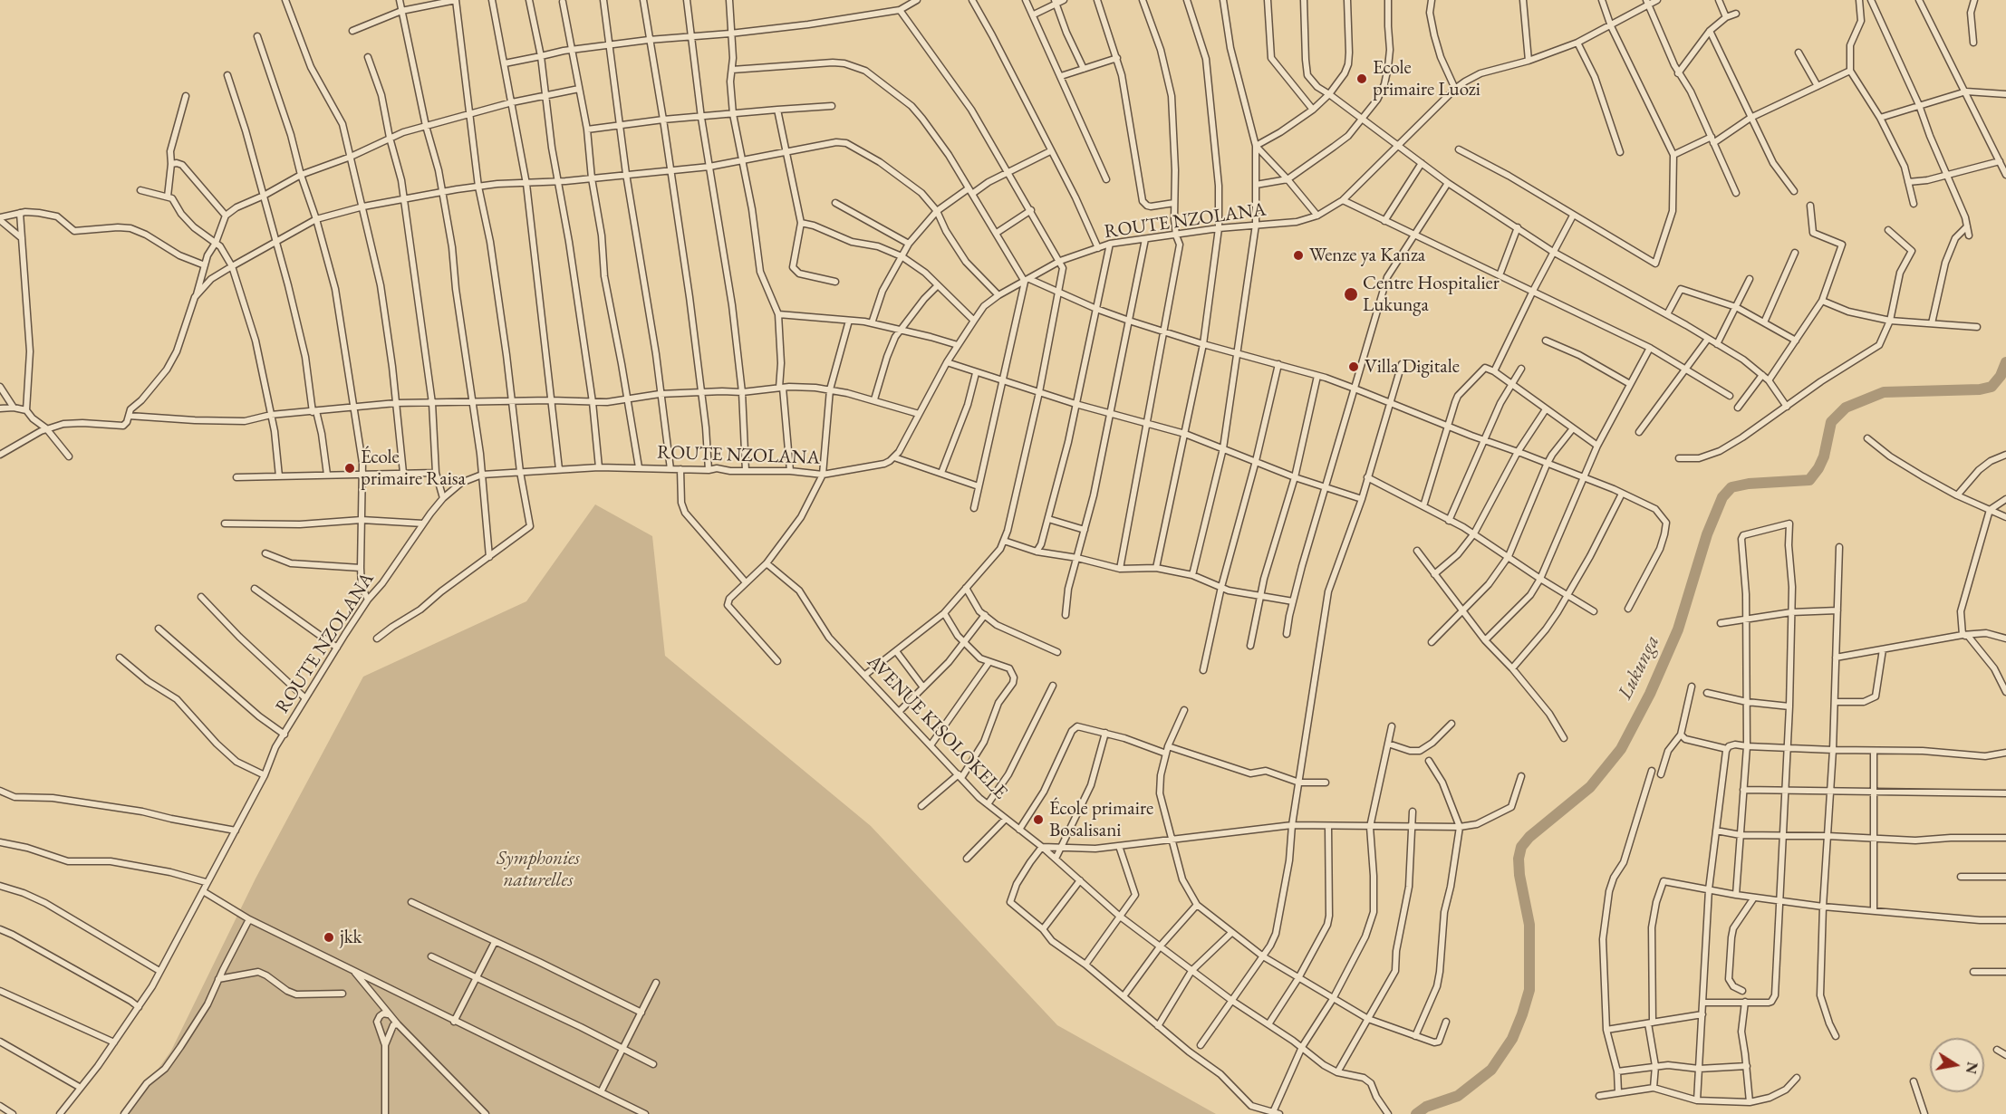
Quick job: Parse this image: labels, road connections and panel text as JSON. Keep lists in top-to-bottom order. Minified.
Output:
{"streets":{"street":["ROUTE NZOLANA","AVENUE KISOLOKELE"]},"water":["Lukunga"],"parks":["Symphonies naturelles"],"places":["Ecole primaire Luozi","Wenze ya Kanza","Centre Hospitalier Lukunga","Villa Digitale","École primaire Raisa","École primaire Bosalisani","jkk"],"north":"right"}
